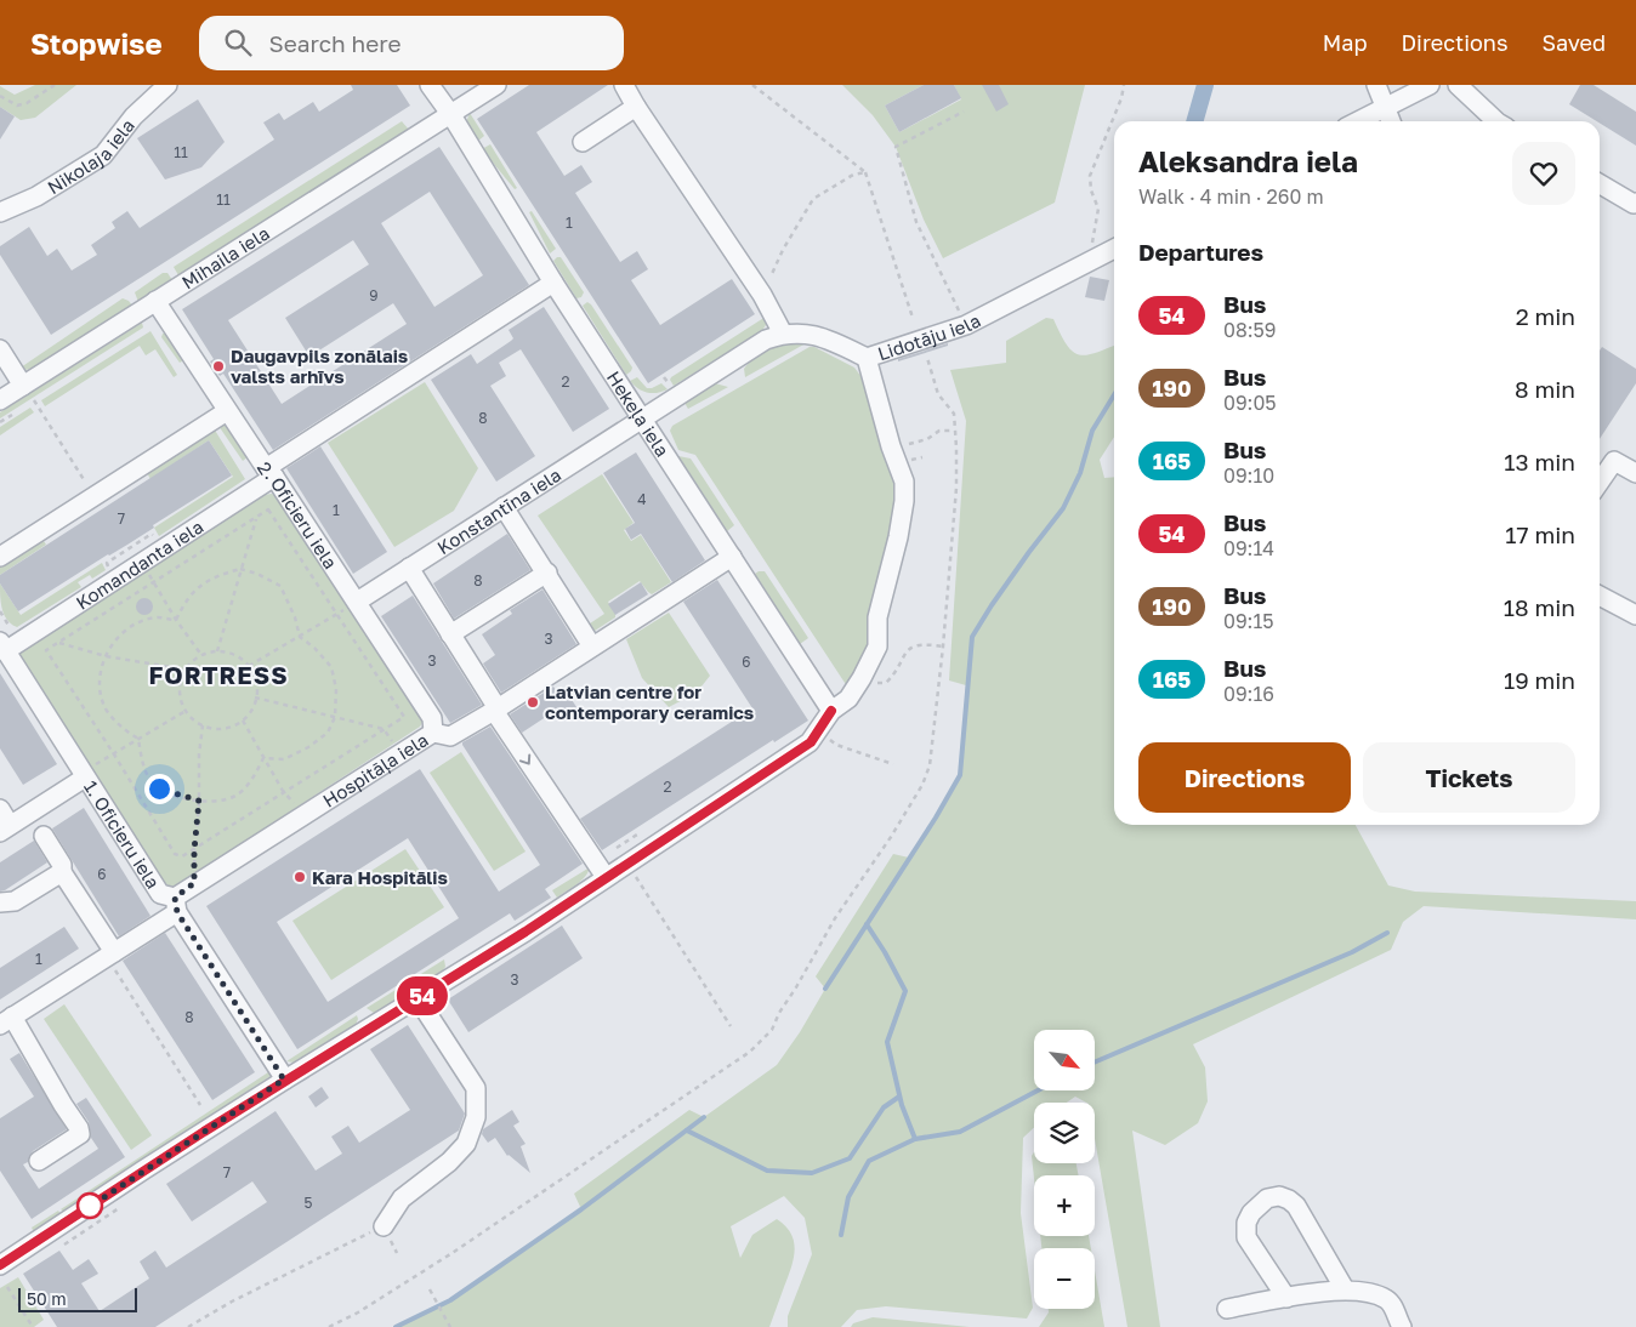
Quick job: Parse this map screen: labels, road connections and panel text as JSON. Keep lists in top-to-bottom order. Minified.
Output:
{"streets":{"street":["Nikolaja iela","Mihaila iela","Lidotāju iela","Hekeļa iela","Konstantīna iela","2. Oficieru iela","Komandanta iela","Hospitāļa iela","1. Oficieru iela"]},"crossings":[["Mihaila iela","Hekeļa iela"],["Mihaila iela","2. Oficieru iela"],["Lidotāju iela","Hekeļa iela"],["Lidotāju iela","Konstantīna iela"],["Hekeļa iela","Konstantīna iela"],["Hekeļa iela","Komandanta iela"],["Hekeļa iela","Hospitāļa iela"],["Konstantīna iela","2. Oficieru iela"],["2. Oficieru iela","Komandanta iela"],["2. Oficieru iela","Hospitāļa iela"],["Komandanta iela","1. Oficieru iela"],["Hospitāļa iela","1. Oficieru iela"]],"districts":["FORTRESS"],"places":["Daugavpils zonālais valsts arhīvs","Latvian centre for contemporary ceramics","Kara Hospitālis"],"lines":["bus line 54"],"house_numbers":["11","11","1","9","2","8","4","1","7","8","3","3","6","2","6","1","3","8","7","5"],"scale_bar":"50 m","north":"bottom right","page":{"header":"Stopwise","search":"Search here","nav":["Map","Directions","Saved"],"on_map":"54","heading":[["Aleksandra iela","Walk · 4 min · 260 m"],"Departures"],"list":[{"mark":"54","name":"Bus","note":"08:59","value":"2 min"},{"mark":"190","name":"Bus","note":"09:05","value":"8 min"},{"mark":"165","name":"Bus","note":"09:10","value":"13 min"},{"mark":"54","name":"Bus","note":"09:14","value":"17 min"},{"mark":"190","name":"Bus","note":"09:15","value":"18 min"},{"mark":"165","name":"Bus","note":"09:16","value":"19 min"}],"buttons":["Directions","Tickets"],"map_buttons":["+","−"],"scale":"50 m"}}
